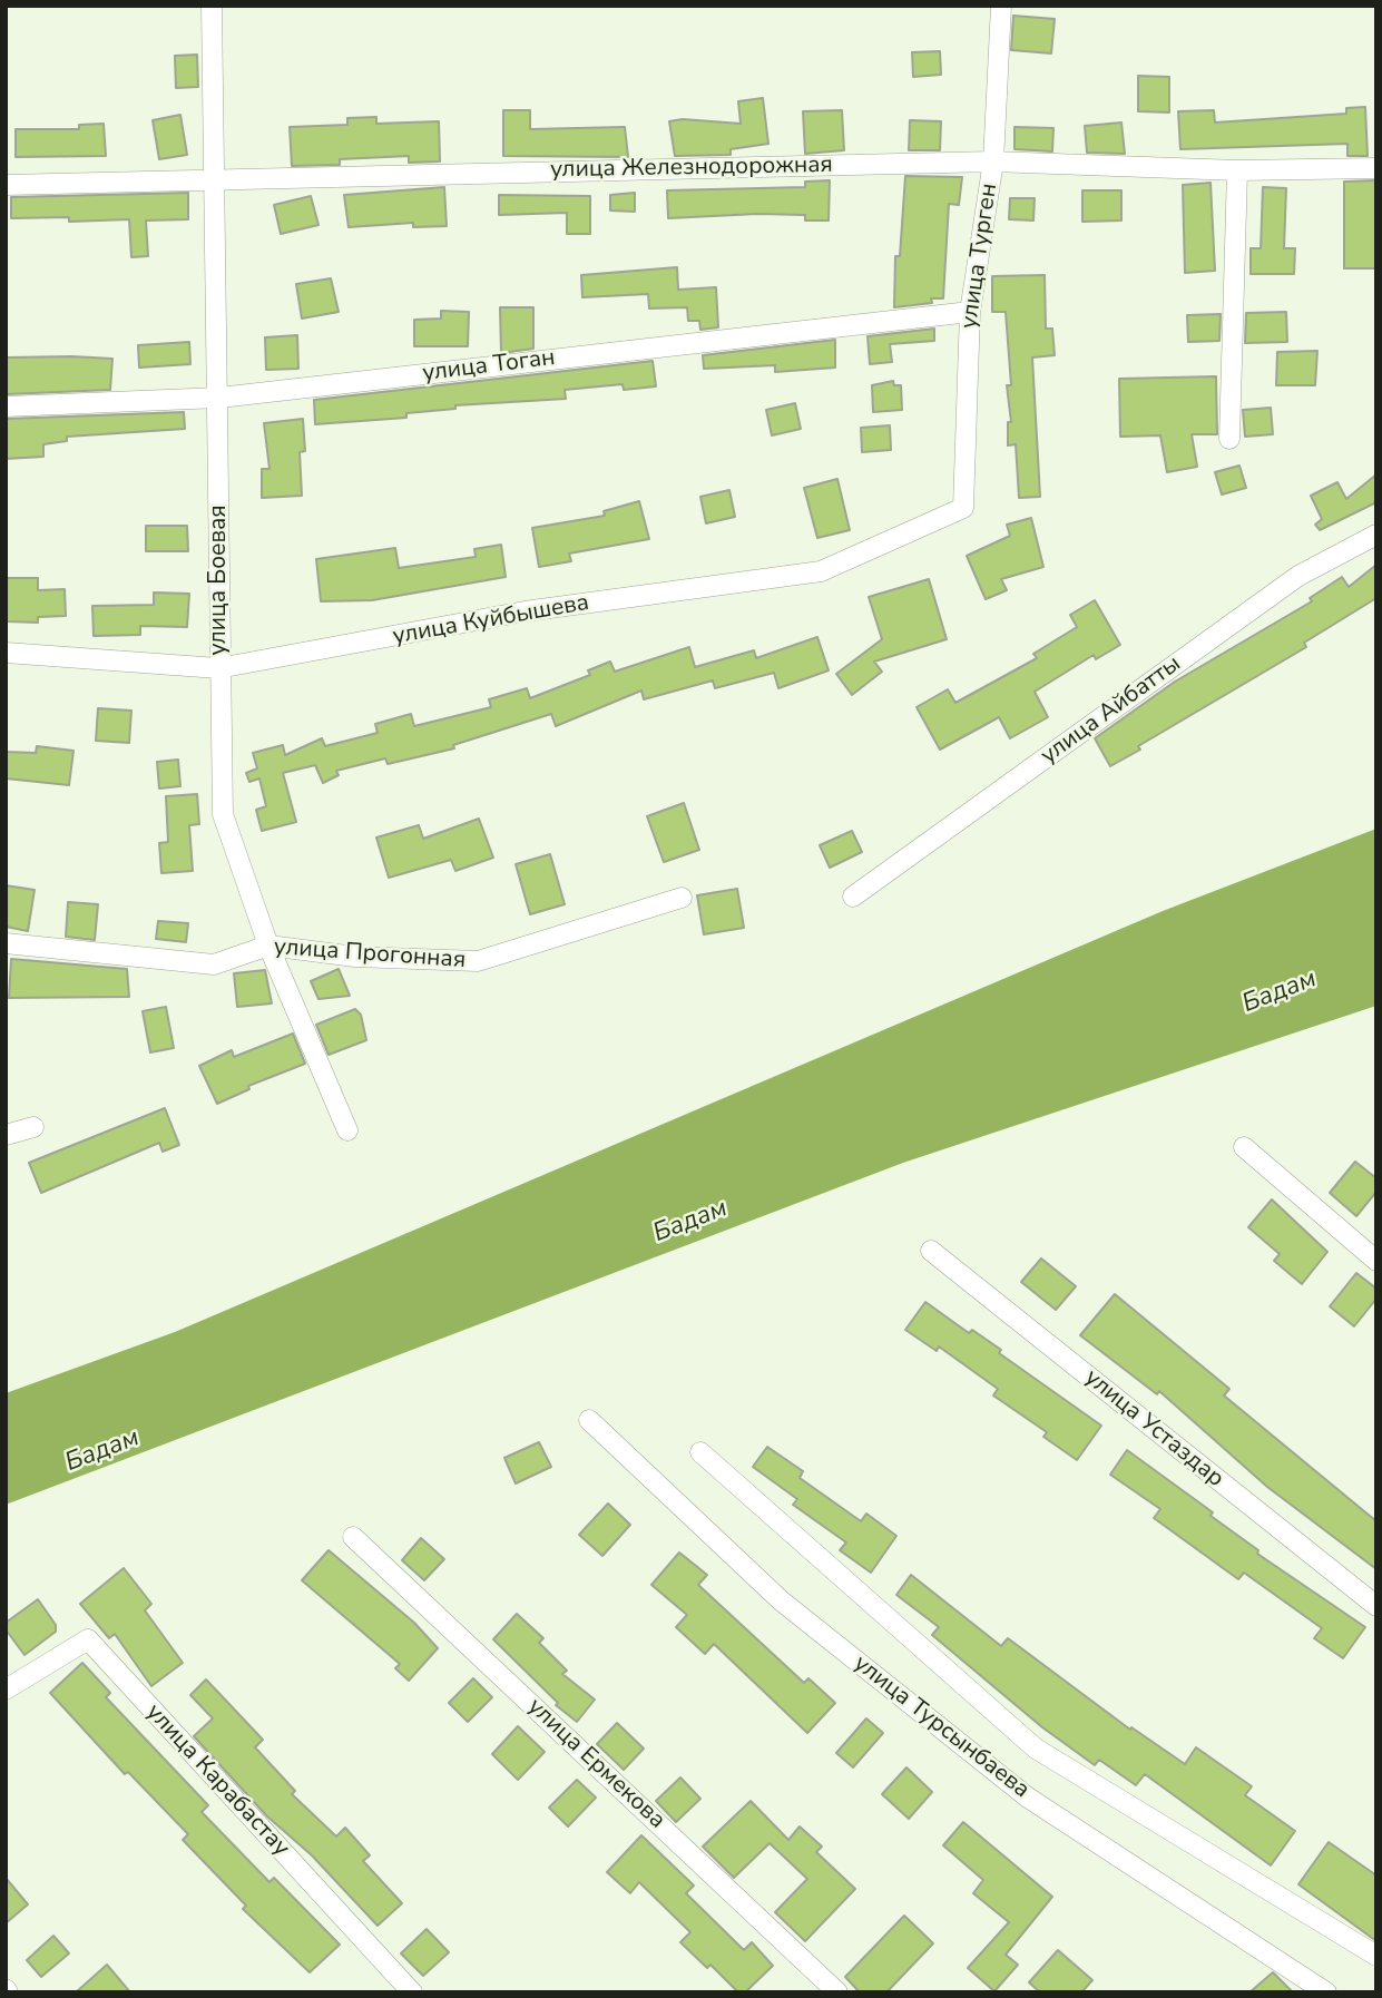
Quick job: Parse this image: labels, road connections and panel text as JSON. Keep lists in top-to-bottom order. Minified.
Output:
{"streets":{"street":["улица Железнодорожная","улица Турген","улица Тоган","улица Боевая","улица Куйбышева","улица Айбатты","улица Прогонная","улица Устаздар","улица Турсынбаева","улица Ермекова","улица Карабастау"]},"crossings":[["улица Железнодорожная","улица Турген"],["улица Железнодорожная","улица Боевая"],["улица Турген","улица Тоган"],["улица Турген","улица Куйбышева"],["улица Тоган","улица Боевая"],["улица Боевая","улица Куйбышева"],["улица Боевая","улица Прогонная"]],"water":["Бадам"]}
